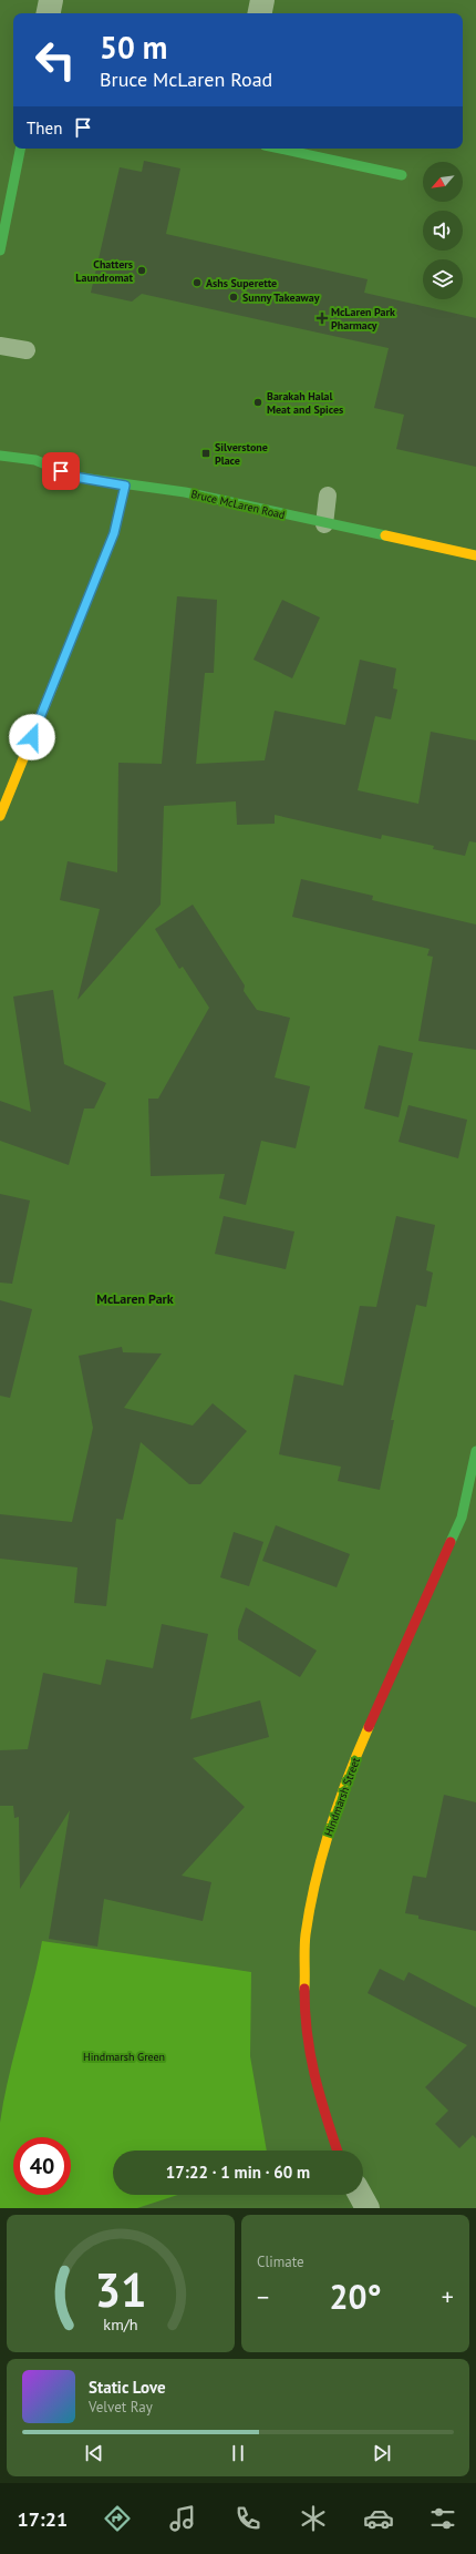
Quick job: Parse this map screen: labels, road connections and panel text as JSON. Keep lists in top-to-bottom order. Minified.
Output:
{"streets":{"street":["Bruce McLaren Road","Hindmarsh Street"]},"districts":["McLaren Park"],"parks":["Hindmarsh Green"],"places":{"other":["Chatters Laundromat","Ashs Superette","Sunny Takeaway","Barakah Halal Meat and Spices"],"health":["McLaren Park Pharmacy"],"transit":["Silverstone Place"]},"north":"bottom left","page":{"turn":["50 m","Bruce McLaren Road"],"then":"Then","limit":"40","trip":"17:22 · 1 min · 60 m","tile":"Climate","heat":["−","20°","+"],"song":["Static Love","Velvet Ray"],"tabs":"17:21","gauge":["31","km/h"]}}
